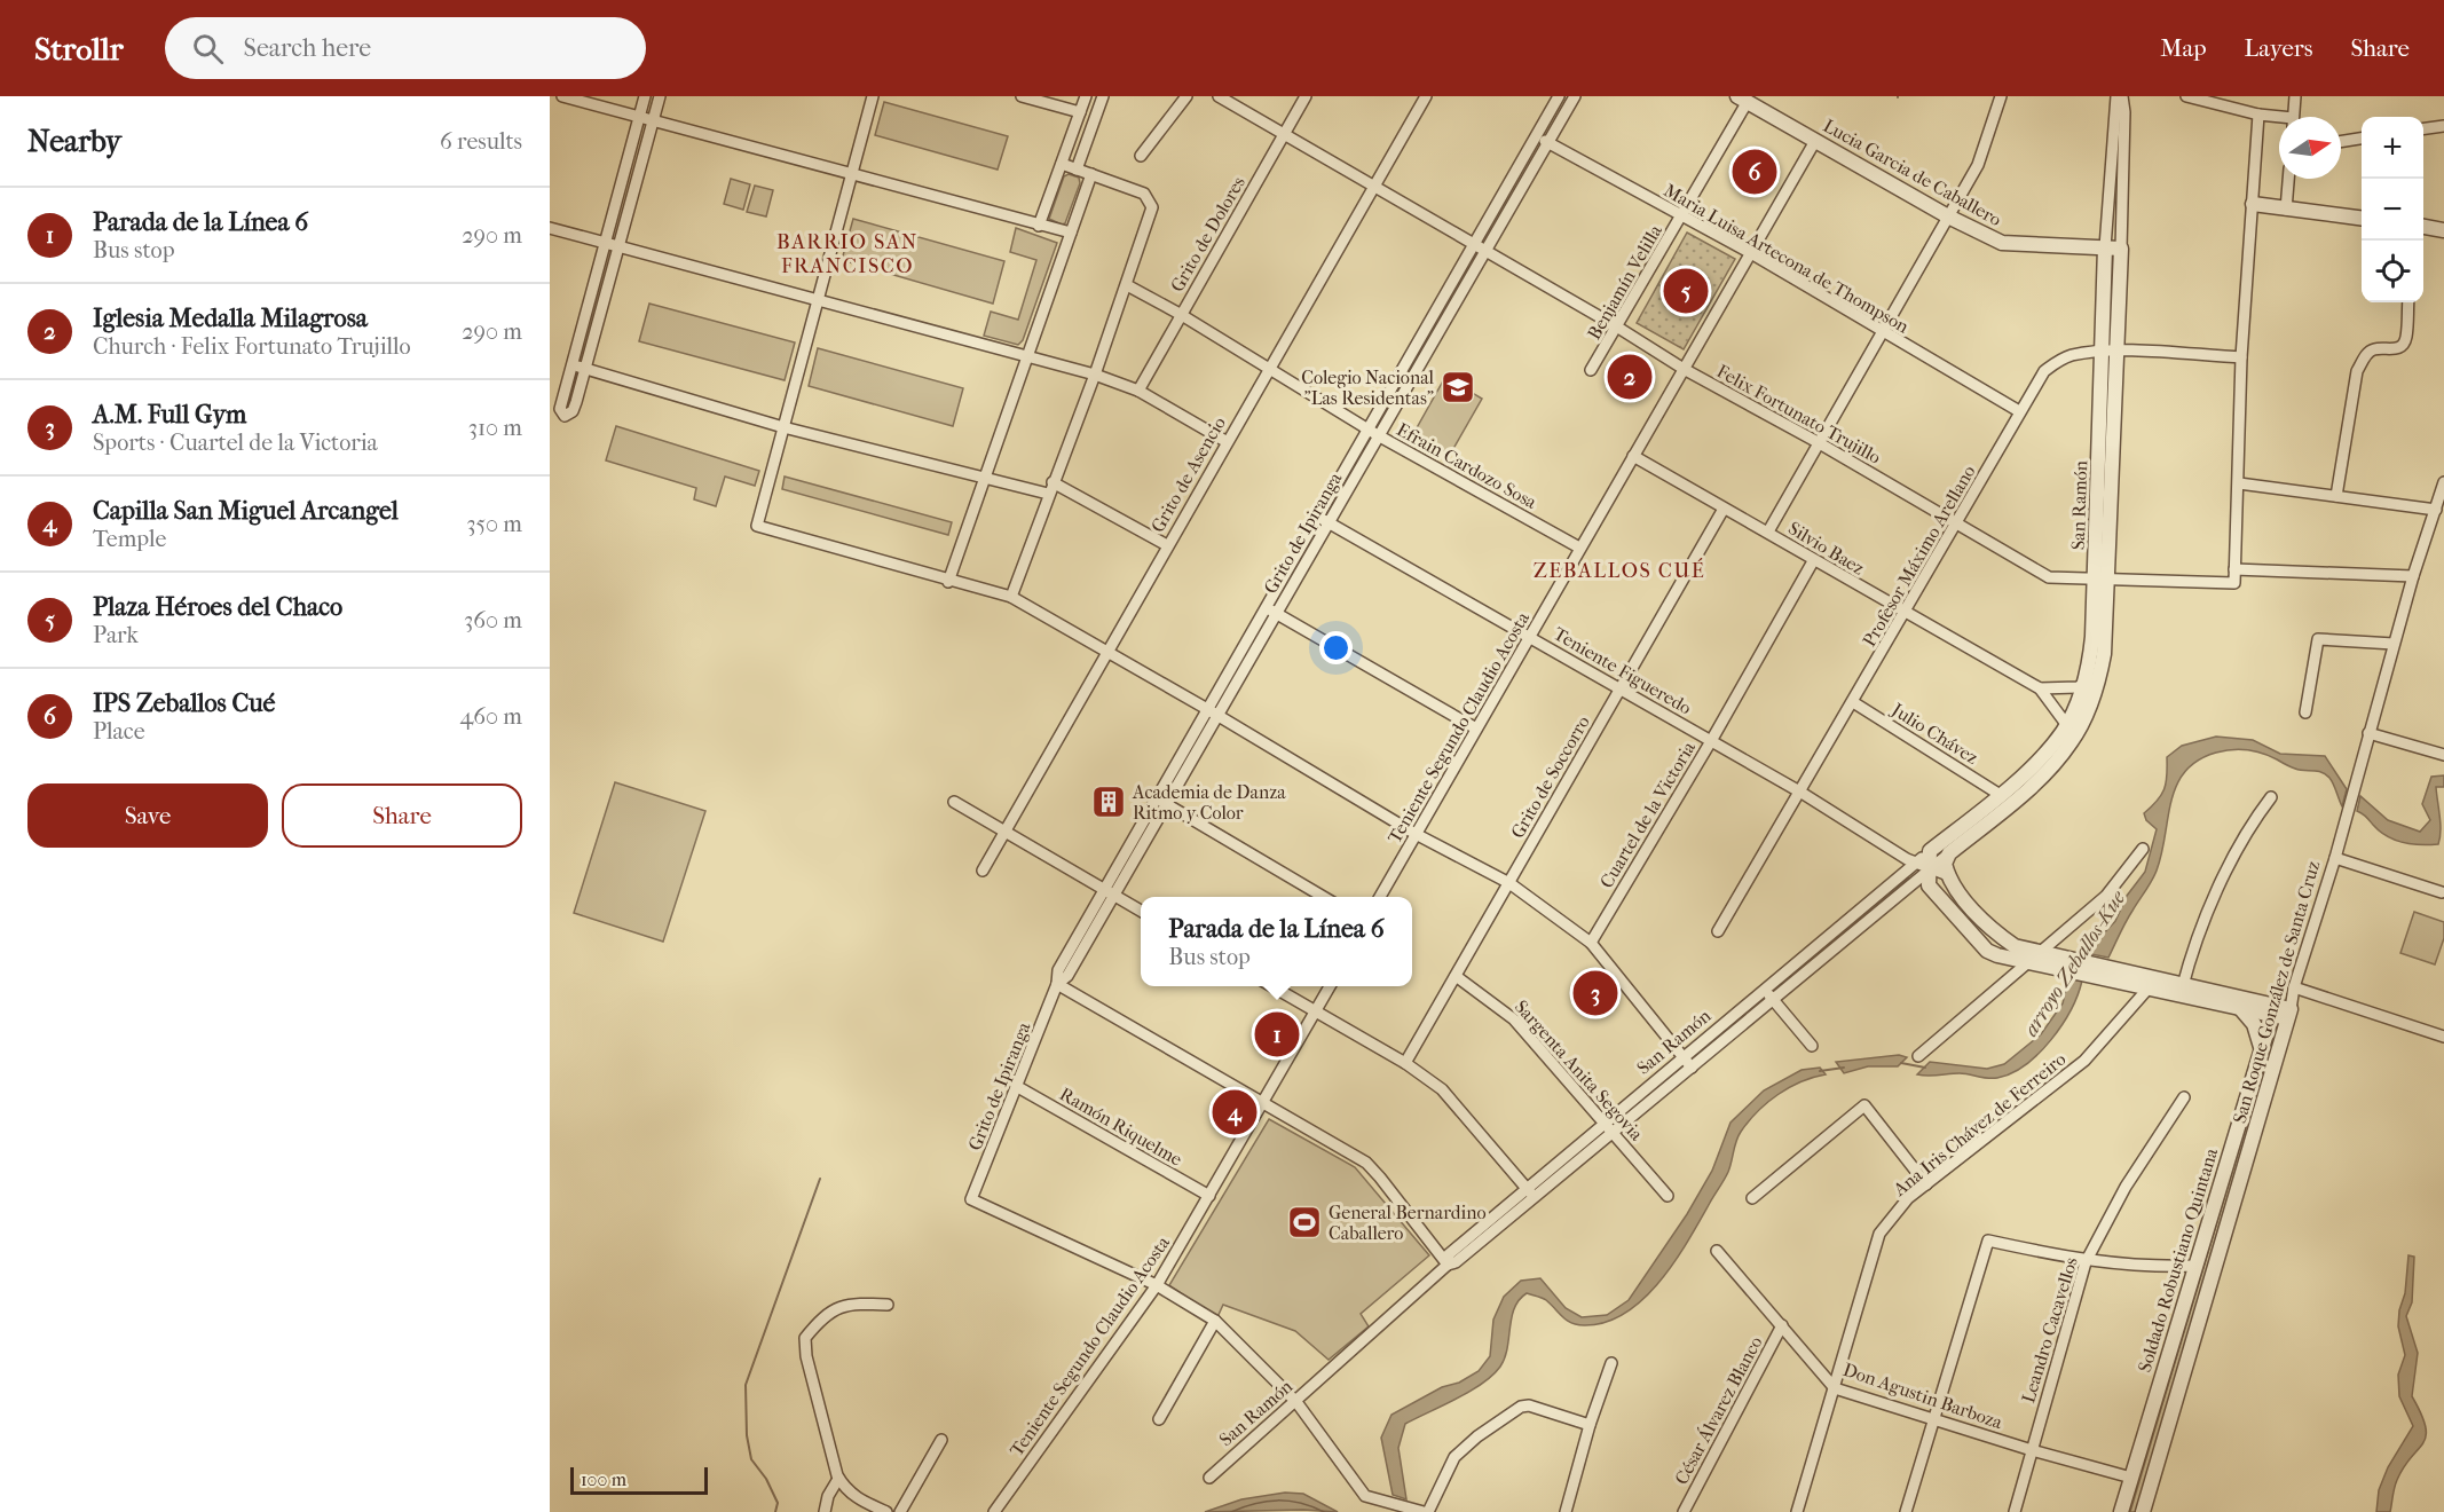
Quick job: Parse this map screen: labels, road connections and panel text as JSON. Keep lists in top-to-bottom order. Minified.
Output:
{"streets":{"street":["Lucia Garcia de Caballero","Grito de Dolores","Maria Luisa Artecona de Thompson","Benjamín Velilla","Felix Fortunato Trujillo","Efrain Cardozo Sosa","Grito de Asencio","San Ramón","Grito de Ipiranga","Silvio Baez","Profesor Máximo Arellano","Teniente Figueredo","Teniente Segundo Claudio Acosta","Julio Chávez","Grito de Soccorro","Cuartel de la Victoria","San Roque González de Santa Cruz","Sargenta Anita Segovia","Ana Iris Chávez de Ferreiro","Ramón Riquelme","Soldado Robustiano Quintana","Leandro Cacavellos","Don Agustin Barboza","César Álvarez Blanco"]},"crossings":[["Lucia Garcia de Caballero","Benjamín Velilla"],["Lucia Garcia de Caballero","San Ramón"],["Lucia Garcia de Caballero","Teniente Segundo Claudio Acosta"],["Grito de Dolores","Felix Fortunato Trujillo"],["Grito de Dolores","Efrain Cardozo Sosa"],["Maria Luisa Artecona de Thompson","Benjamín Velilla"],["Maria Luisa Artecona de Thompson","Grito de Ipiranga"],["Maria Luisa Artecona de Thompson","Profesor Máximo Arellano"],["Maria Luisa Artecona de Thompson","Teniente Segundo Claudio Acosta"],["Benjamín Velilla","Felix Fortunato Trujillo"],["Felix Fortunato Trujillo","Grito de Asencio"],["Felix Fortunato Trujillo","San Ramón"],["Felix Fortunato Trujillo","Grito de Ipiranga"],["Felix Fortunato Trujillo","Profesor Máximo Arellano"],["Felix Fortunato Trujillo","Teniente Segundo Claudio Acosta"],["Efrain Cardozo Sosa","Grito de Asencio"],["Efrain Cardozo Sosa","Grito de Ipiranga"],["Efrain Cardozo Sosa","Teniente Segundo Claudio Acosta"],["San Ramón","Silvio Baez"],["San Ramón","Profesor Máximo Arellano"],["San Ramón","Teniente Figueredo"],["San Ramón","Julio Chávez"],["San Ramón","Sargenta Anita Segovia"],["Grito de Ipiranga","Teniente Figueredo"],["Grito de Ipiranga","Teniente Segundo Claudio Acosta"],["Grito de Ipiranga","Ramón Riquelme"],["Silvio Baez","Profesor Máximo Arellano"],["Silvio Baez","Teniente Segundo Claudio Acosta"],["Silvio Baez","Grito de Soccorro"],["Silvio Baez","Cuartel de la Victoria"],["Profesor Máximo Arellano","Teniente Figueredo"],["Profesor Máximo Arellano","Julio Chávez"],["Teniente Figueredo","Teniente Segundo Claudio Acosta"],["Teniente Figueredo","Grito de Soccorro"],["Teniente Figueredo","Cuartel de la Victoria"],["Teniente Segundo Claudio Acosta","Ramón Riquelme"],["Grito de Soccorro","Sargenta Anita Segovia"],["San Roque González de Santa Cruz","Soldado Robustiano Quintana"],["Ana Iris Chávez de Ferreiro","Don Agustin Barboza"],["Soldado Robustiano Quintana","Don Agustin Barboza"],["Leandro Cacavellos","Don Agustin Barboza"],["Don Agustin Barboza","César Álvarez Blanco"]],"districts":["BARRIO SAN FRANCISCO","ZEBALLOS CUÉ"],"water":["arroyo Zeballos-Kue"],"places":{"school or university":["Colegio Nacional \"Las Residentas\""],"building":["Academia de Danza Ritmo y Color"],"sports":["General Bernardino Caballero"]},"scale_bar":"100 m","north":"right","page":{"header":"Strollr","search":"Search here","nav":["Map","Layers","Share"],"heading":["Nearby","6 results"],"map_buttons":["+","−"],"pins":["6","5","2","3","1","4"],"list":[{"mark":"1","name":"Parada de la Línea 6","note":"Bus stop","value":"290 m"},{"mark":"2","name":"Iglesia Medalla Milagrosa","note":"Church · Felix Fortunato Trujillo","value":"290 m"},{"mark":"3","name":"A.M. Full Gym","note":"Sports · Cuartel de la Victoria","value":"310 m"},{"mark":"4","name":"Capilla San Miguel Arcangel","note":"Temple","value":"350 m"},{"mark":"5","name":"Plaza Héroes del Chaco","note":"Park","value":"360 m"},{"mark":"6","name":"IPS Zeballos Cué","note":"Place","value":"460 m"}],"buttons":["Save","Share"],"popup":["Parada de la Línea 6","Bus stop"],"scale":"100 m"}}
